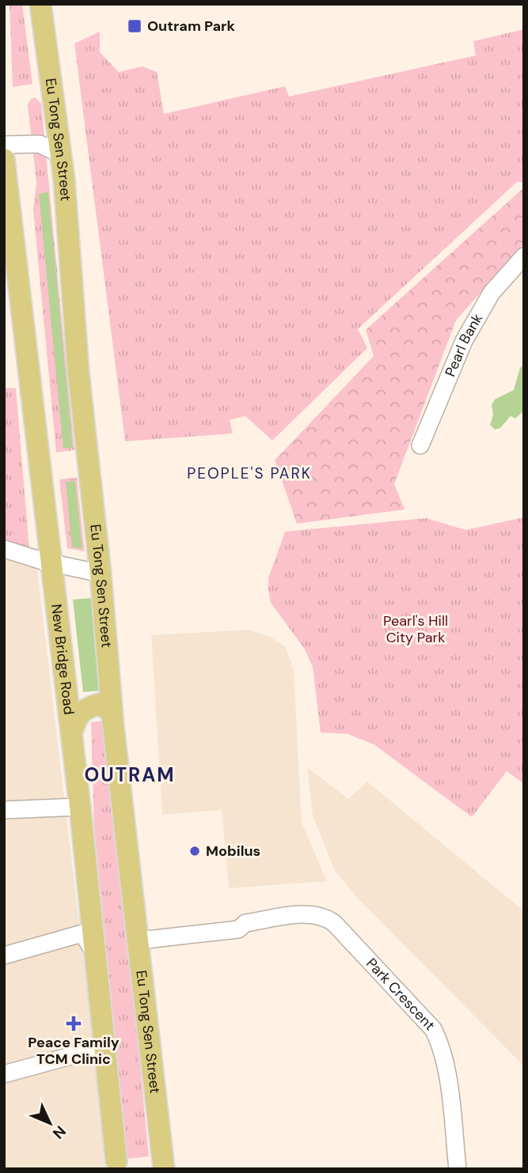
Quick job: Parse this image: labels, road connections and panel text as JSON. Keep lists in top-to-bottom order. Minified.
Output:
{"streets":{"main road":["Eu Tong Sen Street","New Bridge Road"],"street":["Pearl Bank","Park Crescent"]},"crossings":[["Eu Tong Sen Street","Park Crescent"]],"districts":["PEOPLE'S PARK","OUTRAM"],"parks":["Pearl's Hill City Park"],"places":{"transit":["Outram Park"],"other":["Mobilus"],"health":["Peace Family TCM Clinic"]},"north":"bottom right"}
